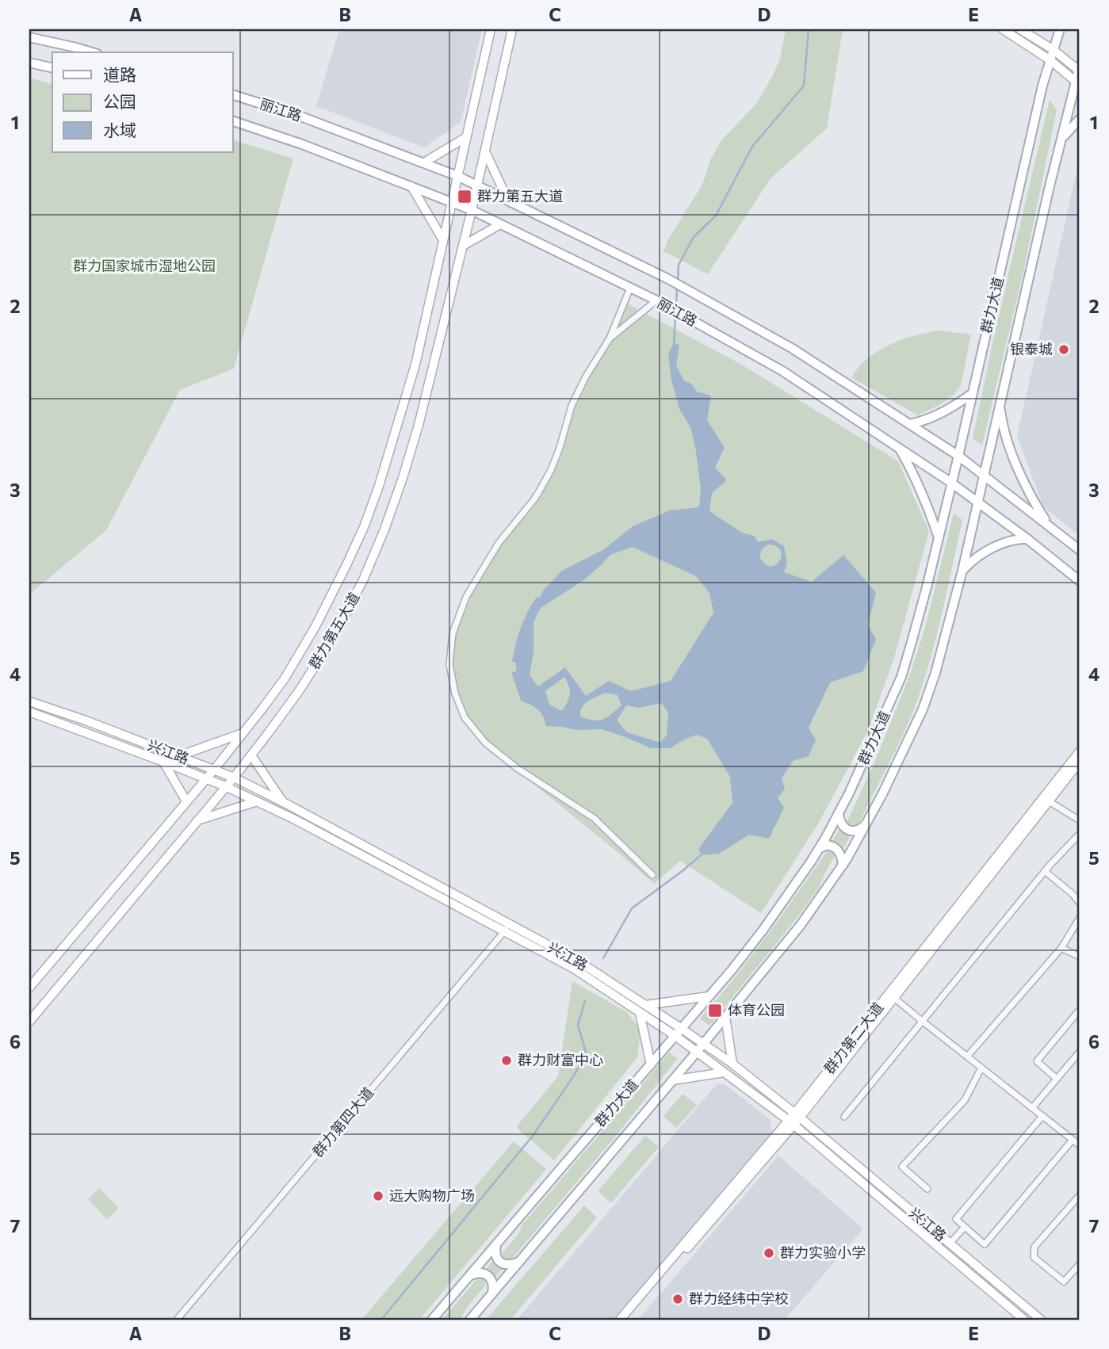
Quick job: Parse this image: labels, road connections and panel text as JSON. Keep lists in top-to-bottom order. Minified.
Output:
{"streets":{"main road":["丽江路","群力大道","群力第五大道","兴江路","群力第二大道"],"street":["群力第四大道"]},"crossings":[["丽江路","群力大道"],["丽江路","群力第五大道"],["群力大道","兴江路"],["群力第五大道","兴江路"],["兴江路","群力第二大道"],["兴江路","群力第四大道"]],"parks":["群力国家城市湿地公园"],"places":{"transit":["群力第五大道","体育公园"],"other":["银泰城","群力财富中心","远大购物广场","群力实验小学","群力经纬中学校"]},"legend":["道路","公园","水域"],"grid":{"columns":["A","B","C","D","E"],"rows":["1","2","3","4","5","6","7"]}}
